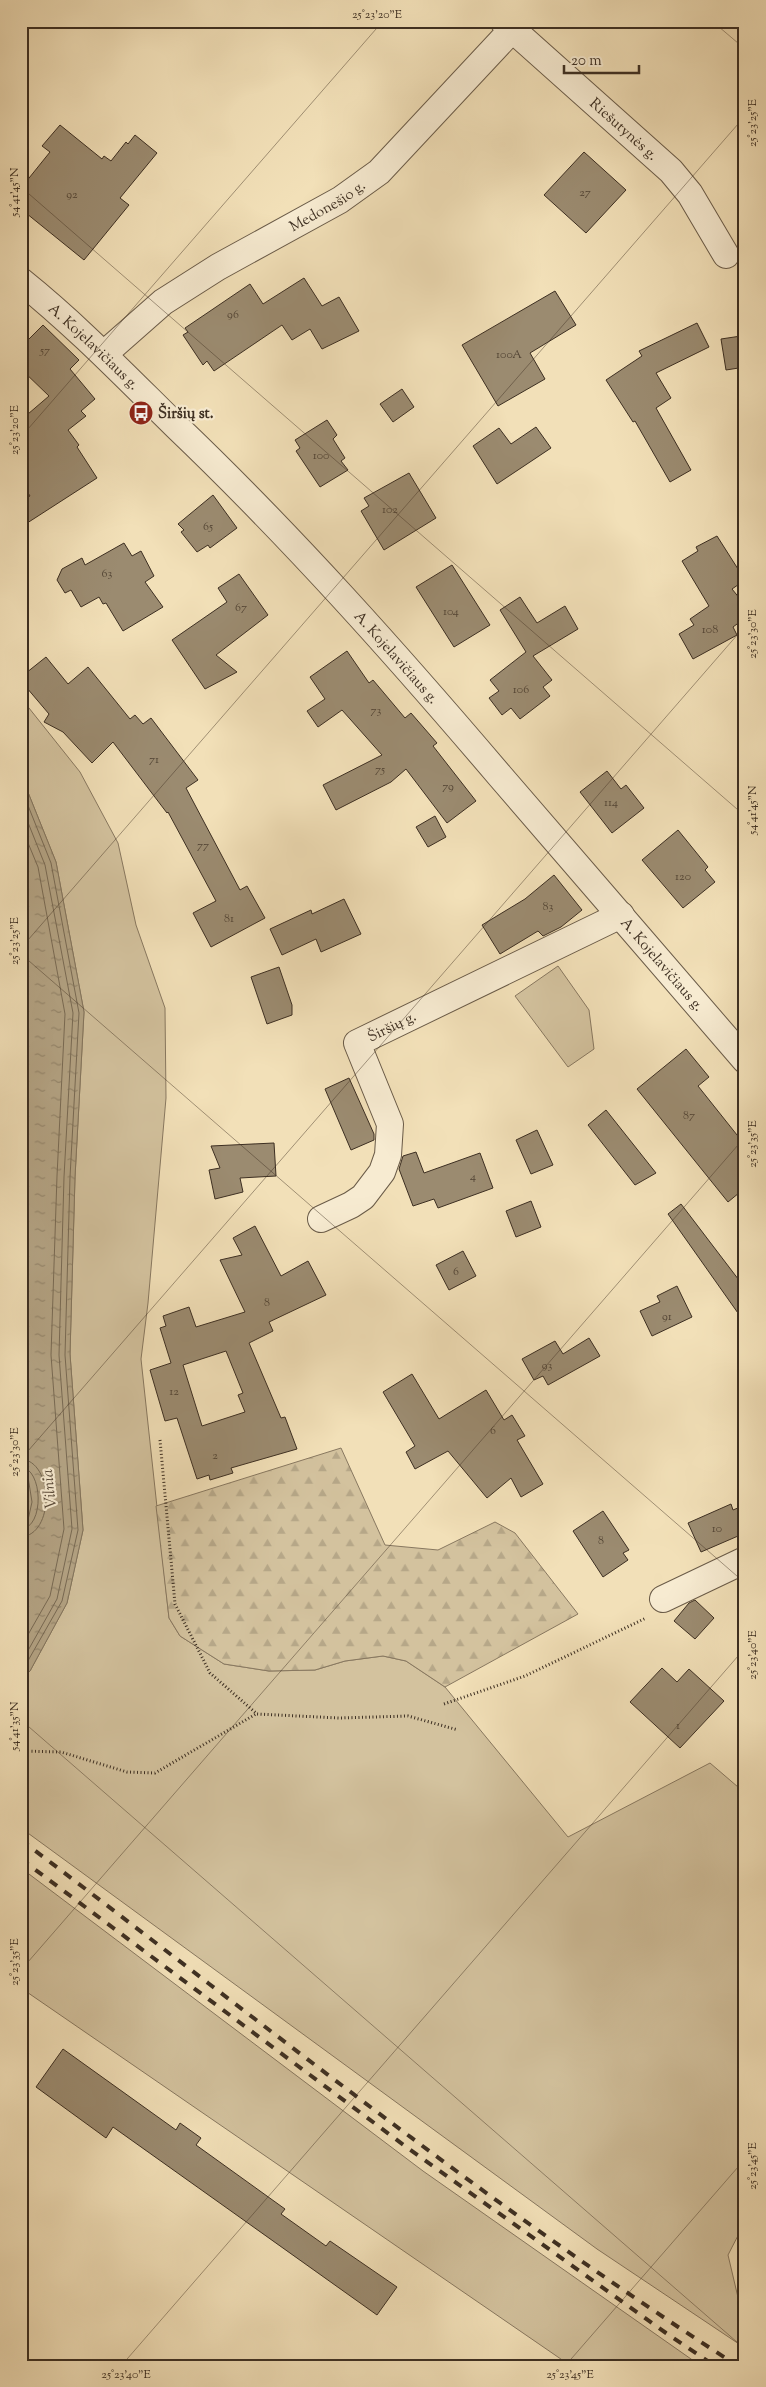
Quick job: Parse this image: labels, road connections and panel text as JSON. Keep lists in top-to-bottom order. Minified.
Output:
{"streets":{"street":["Riešutynės g.","Medonešio g.","A. Kojelavičiaus g.","Širšių g."]},"crossings":[["Riešutynės g.","Medonešio g."],["Medonešio g.","A. Kojelavičiaus g."],["A. Kojelavičiaus g.","Širšių g."]],"water":["Vilnia"],"places":{"bus stop":["Širšių st."]},"house_numbers":["27","92","96","57","100A","100","102","65","63","67","104","108","106","73","71","75","79","114","77","120","83","81","87","4","6","8","91","93","12","6","2","10","8","1"],"scale_bar":"20 m","coordinates":["25°23'20\"E","25°23'25\"E","54°41'45\"N","25°23'30\"E","25°23'35\"E","25°23'40\"E","54°41'35\"N","25°23'45\"E"]}
